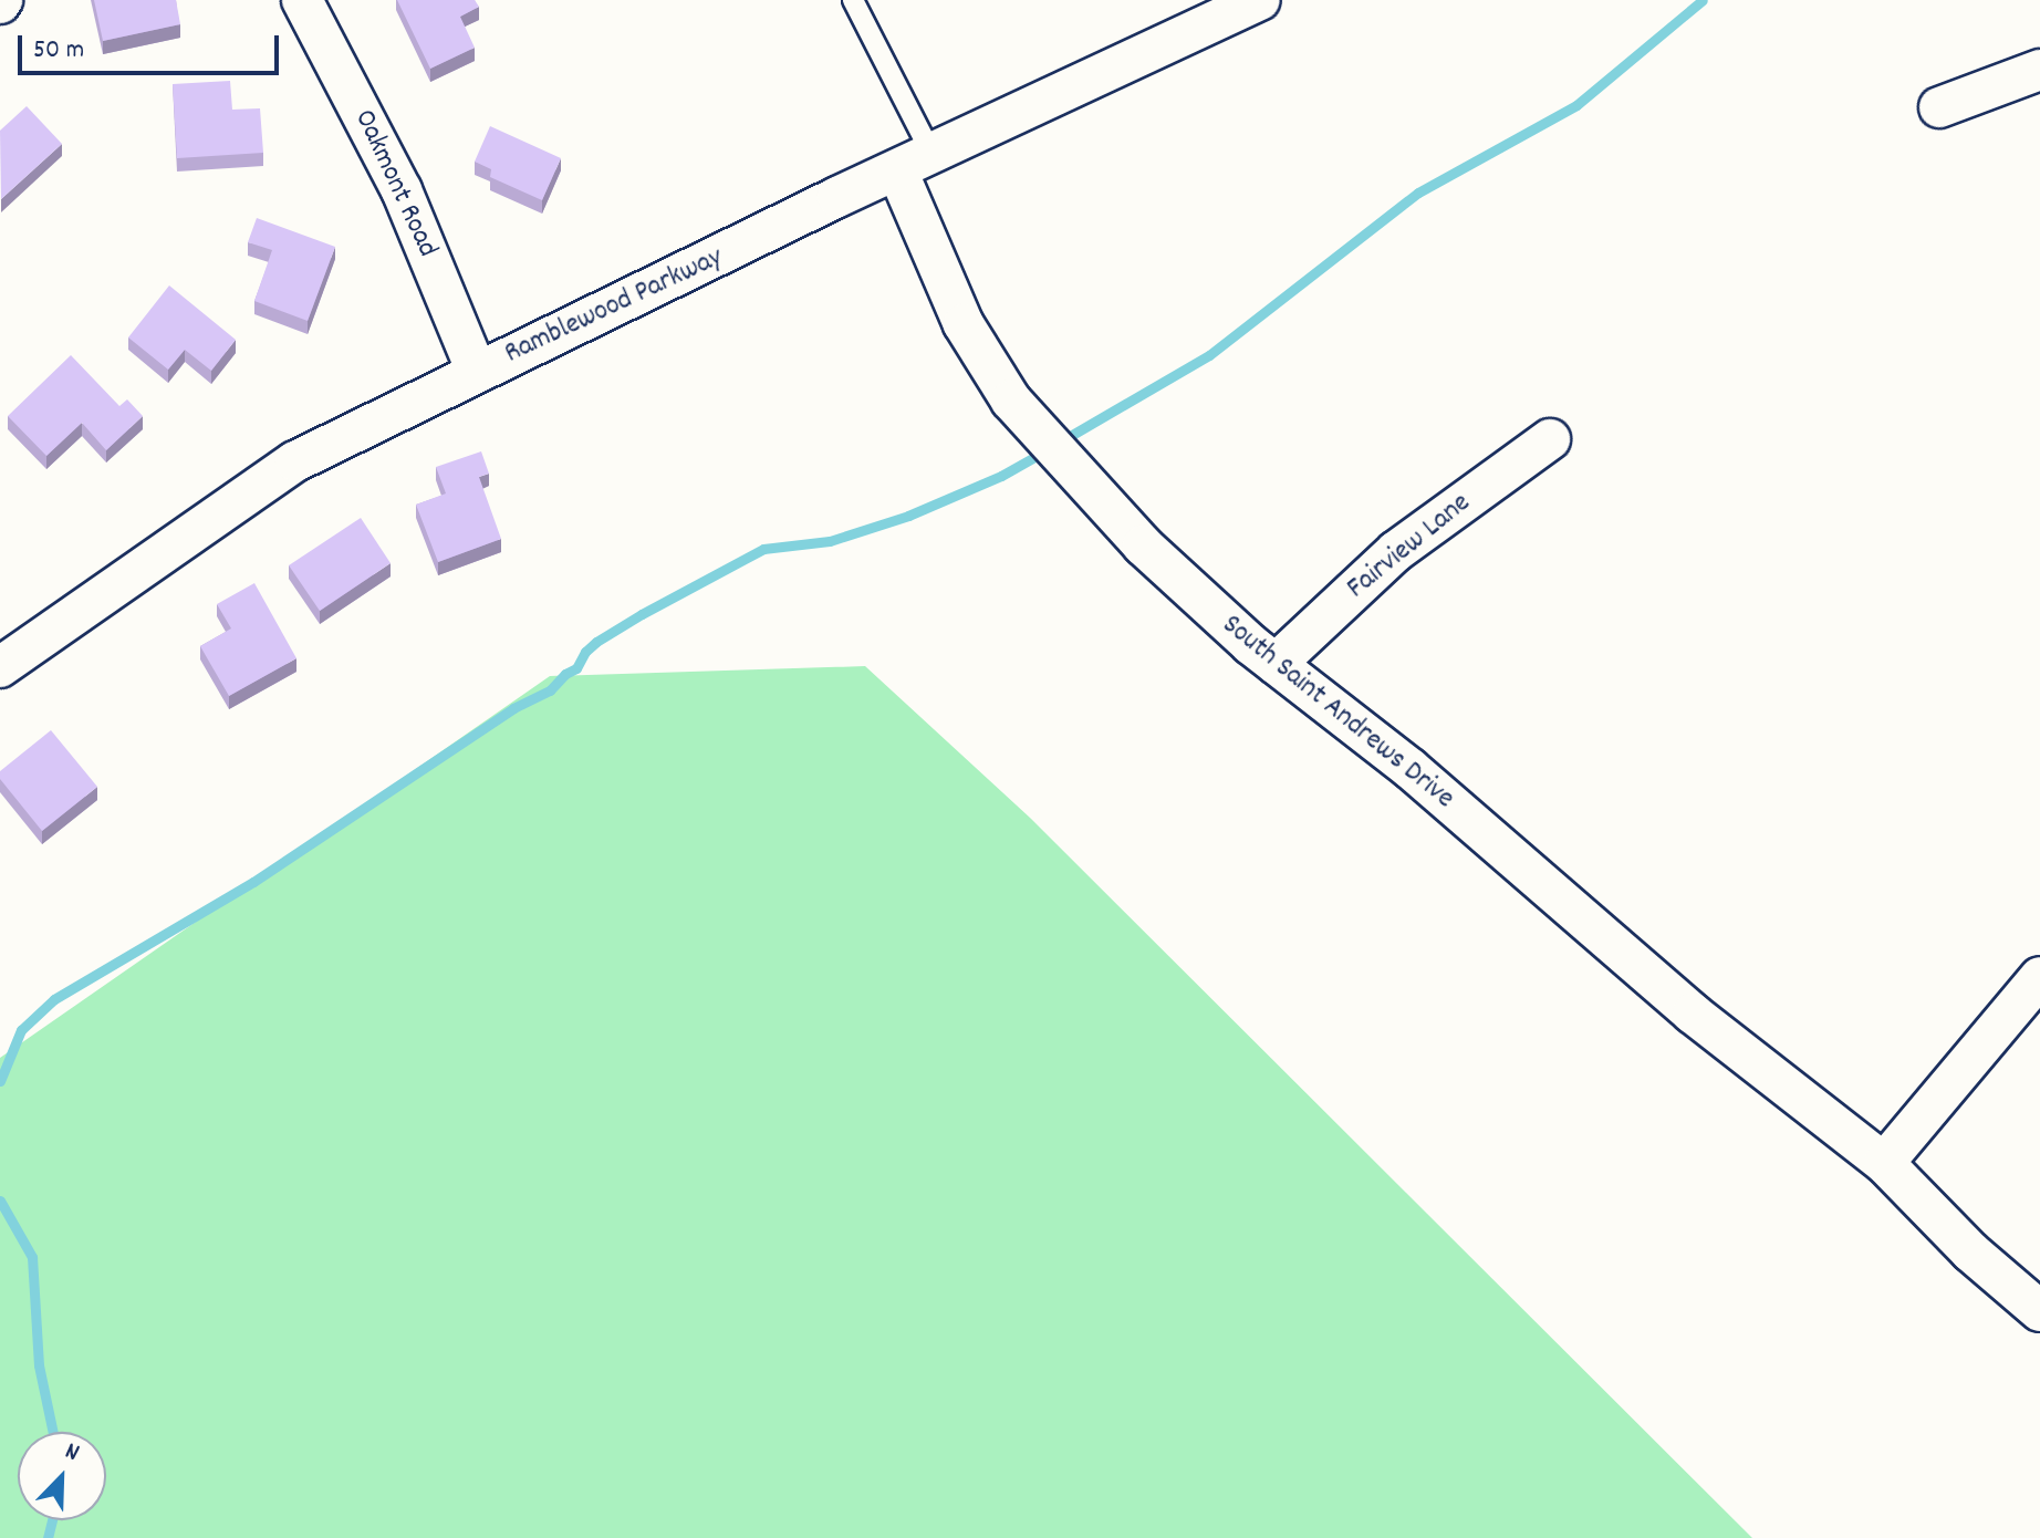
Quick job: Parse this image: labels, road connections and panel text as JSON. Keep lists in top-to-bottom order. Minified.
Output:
{"streets":{"street":["Oakmont Road","Ramblewood Parkway","Fairview Lane","South Saint Andrews Drive"]},"crossings":[["Oakmont Road","Ramblewood Parkway"],["Ramblewood Parkway","South Saint Andrews Drive"],["Fairview Lane","South Saint Andrews Drive"]],"scale_bar":"50 m","north":"top right"}
